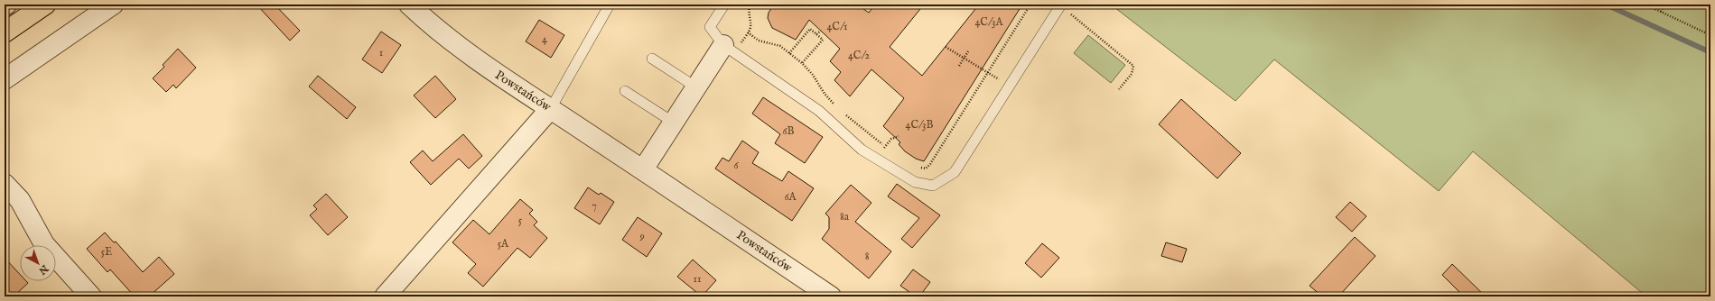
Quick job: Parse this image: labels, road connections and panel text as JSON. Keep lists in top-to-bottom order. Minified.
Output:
{"streets":{"street":["Powstańców"]},"house_numbers":["4C/3A","4C/1","4","1","4C/2","4C/3B","6B","6","6A","7","8a","5","9","5A","5E","8","11"],"north":"bottom right"}
